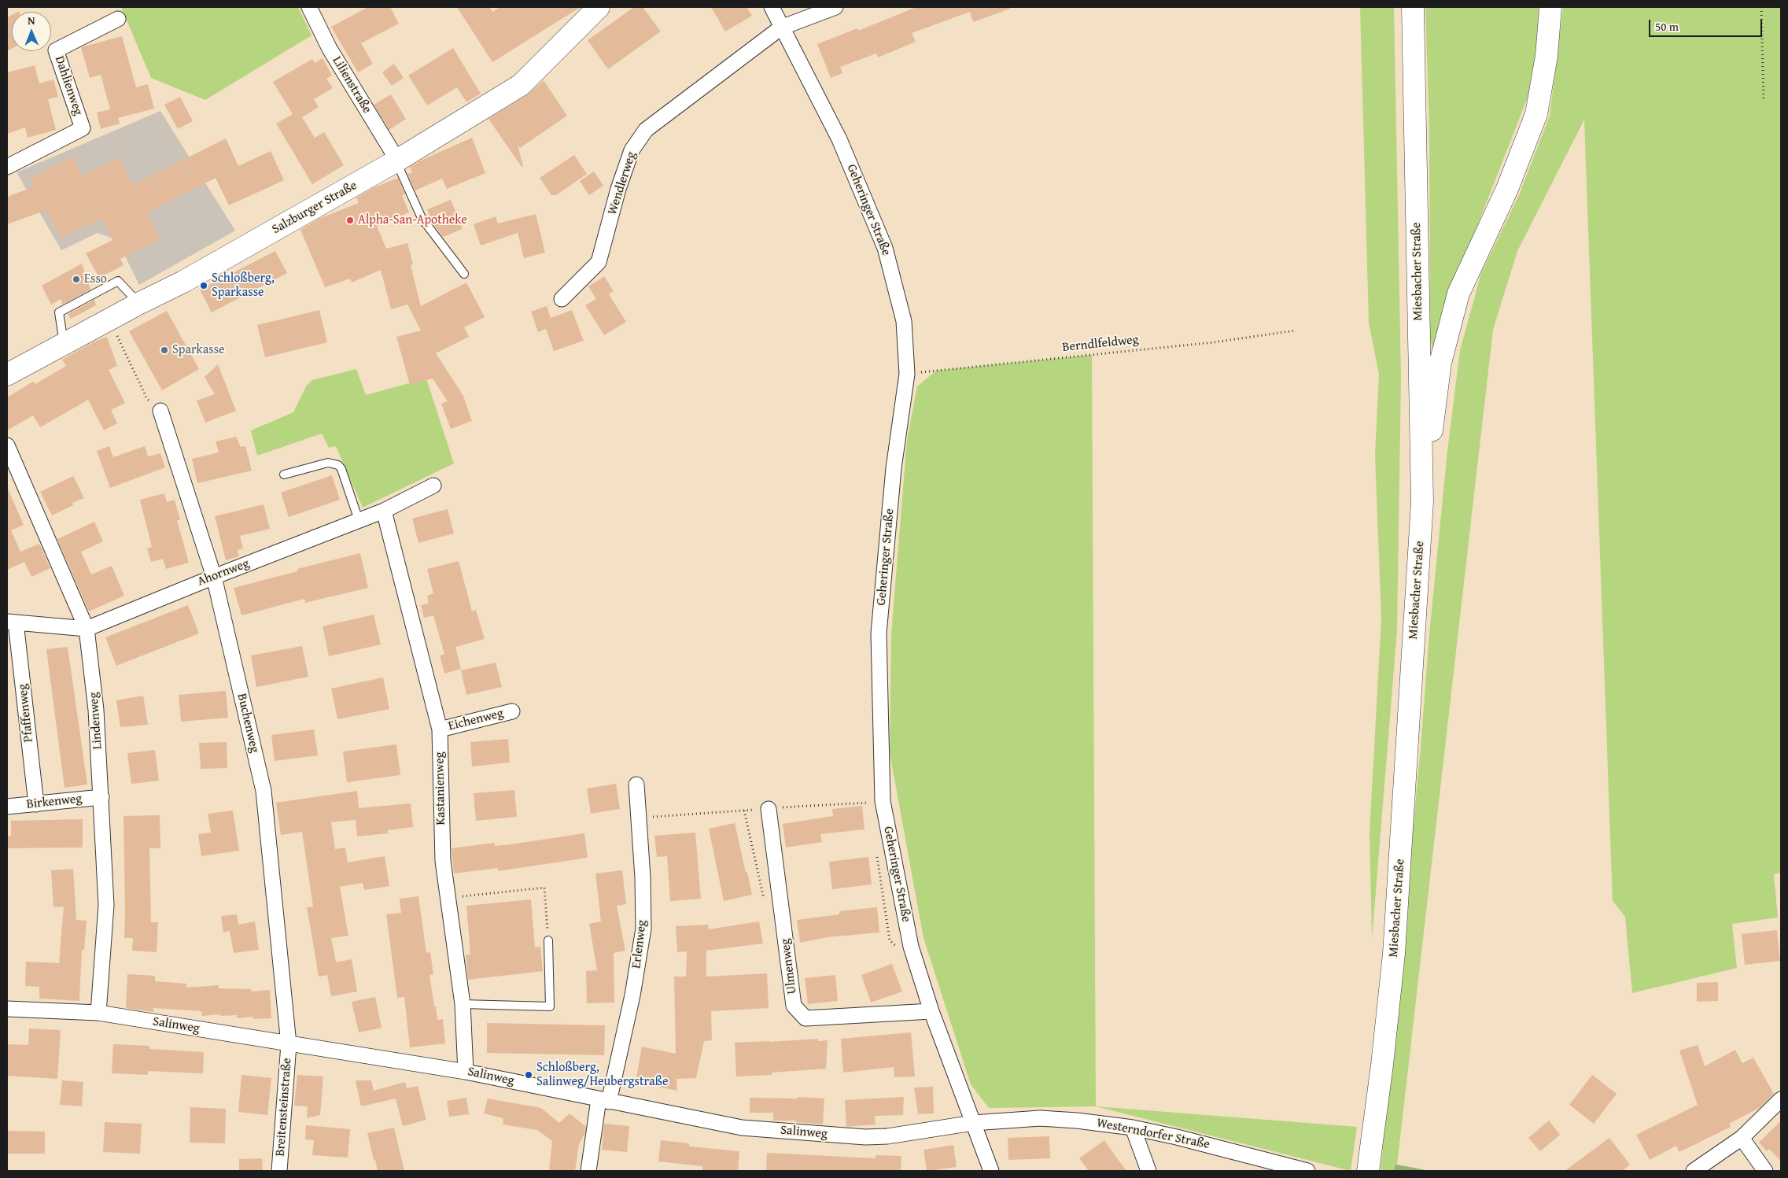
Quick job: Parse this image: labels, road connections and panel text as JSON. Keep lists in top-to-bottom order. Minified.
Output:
{"streets":{"main road":["Salzburger Straße","Miesbacher Straße"],"street":["Lilienstraße","Dahlienweg","Wendlerweg","Geheringer Straße","Ahornweg","Pfaffenweg","Eichenweg","Lindenweg","Buchenweg","Kastanienweg","Birkenweg","Erlenweg","Ulmenweg","Salinweg","Breitensteinstraße","Westerndorfer Straße"],"path":["Berndlfeldweg"]},"crossings":[["Lilienstraße","Salzburger Straße"],["Wendlerweg","Geheringer Straße"],["Geheringer Straße","Berndlfeldweg"],["Geheringer Straße","Ulmenweg"],["Geheringer Straße","Salinweg"],["Geheringer Straße","Westerndorfer Straße"],["Ahornweg","Pfaffenweg"],["Ahornweg","Lindenweg"],["Ahornweg","Buchenweg"],["Ahornweg","Kastanienweg"],["Pfaffenweg","Birkenweg"],["Eichenweg","Kastanienweg"],["Lindenweg","Birkenweg"],["Lindenweg","Salinweg"],["Buchenweg","Salinweg"],["Buchenweg","Breitensteinstraße"],["Kastanienweg","Salinweg"],["Erlenweg","Salinweg"],["Salinweg","Breitensteinstraße"],["Salinweg","Westerndorfer Straße"]],"places":["Alpha-San-Apotheke","Esso","Schloßberg, Sparkasse","Sparkasse","Schloßberg, Salinweg/Heubergstraße"],"scale_bar":"50 m","north":"top"}
